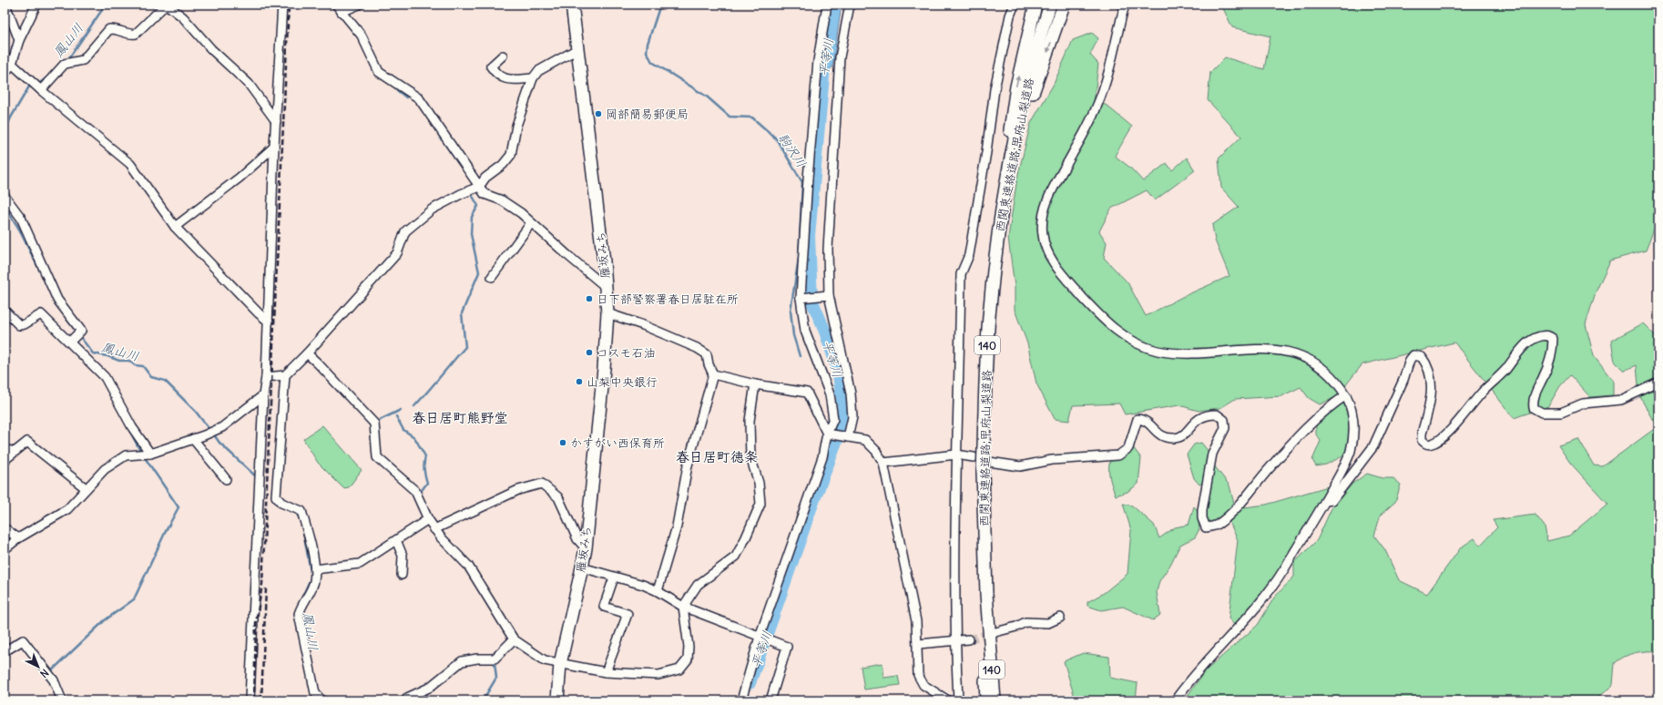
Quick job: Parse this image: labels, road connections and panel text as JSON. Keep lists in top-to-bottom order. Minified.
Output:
{"streets":{"highway":["西関東連絡道路;甲府山梨道路","雁坂みち","140"]},"districts":["春日居町熊野堂","春日居町徳条"],"water":["鳳山川","平等川","駒沢川"],"places":["岡部簡易郵便局","日下部警察署春日居駐在所","コスモ石油","山梨中央銀行","かすがい西保育所"],"north":"bottom right"}
